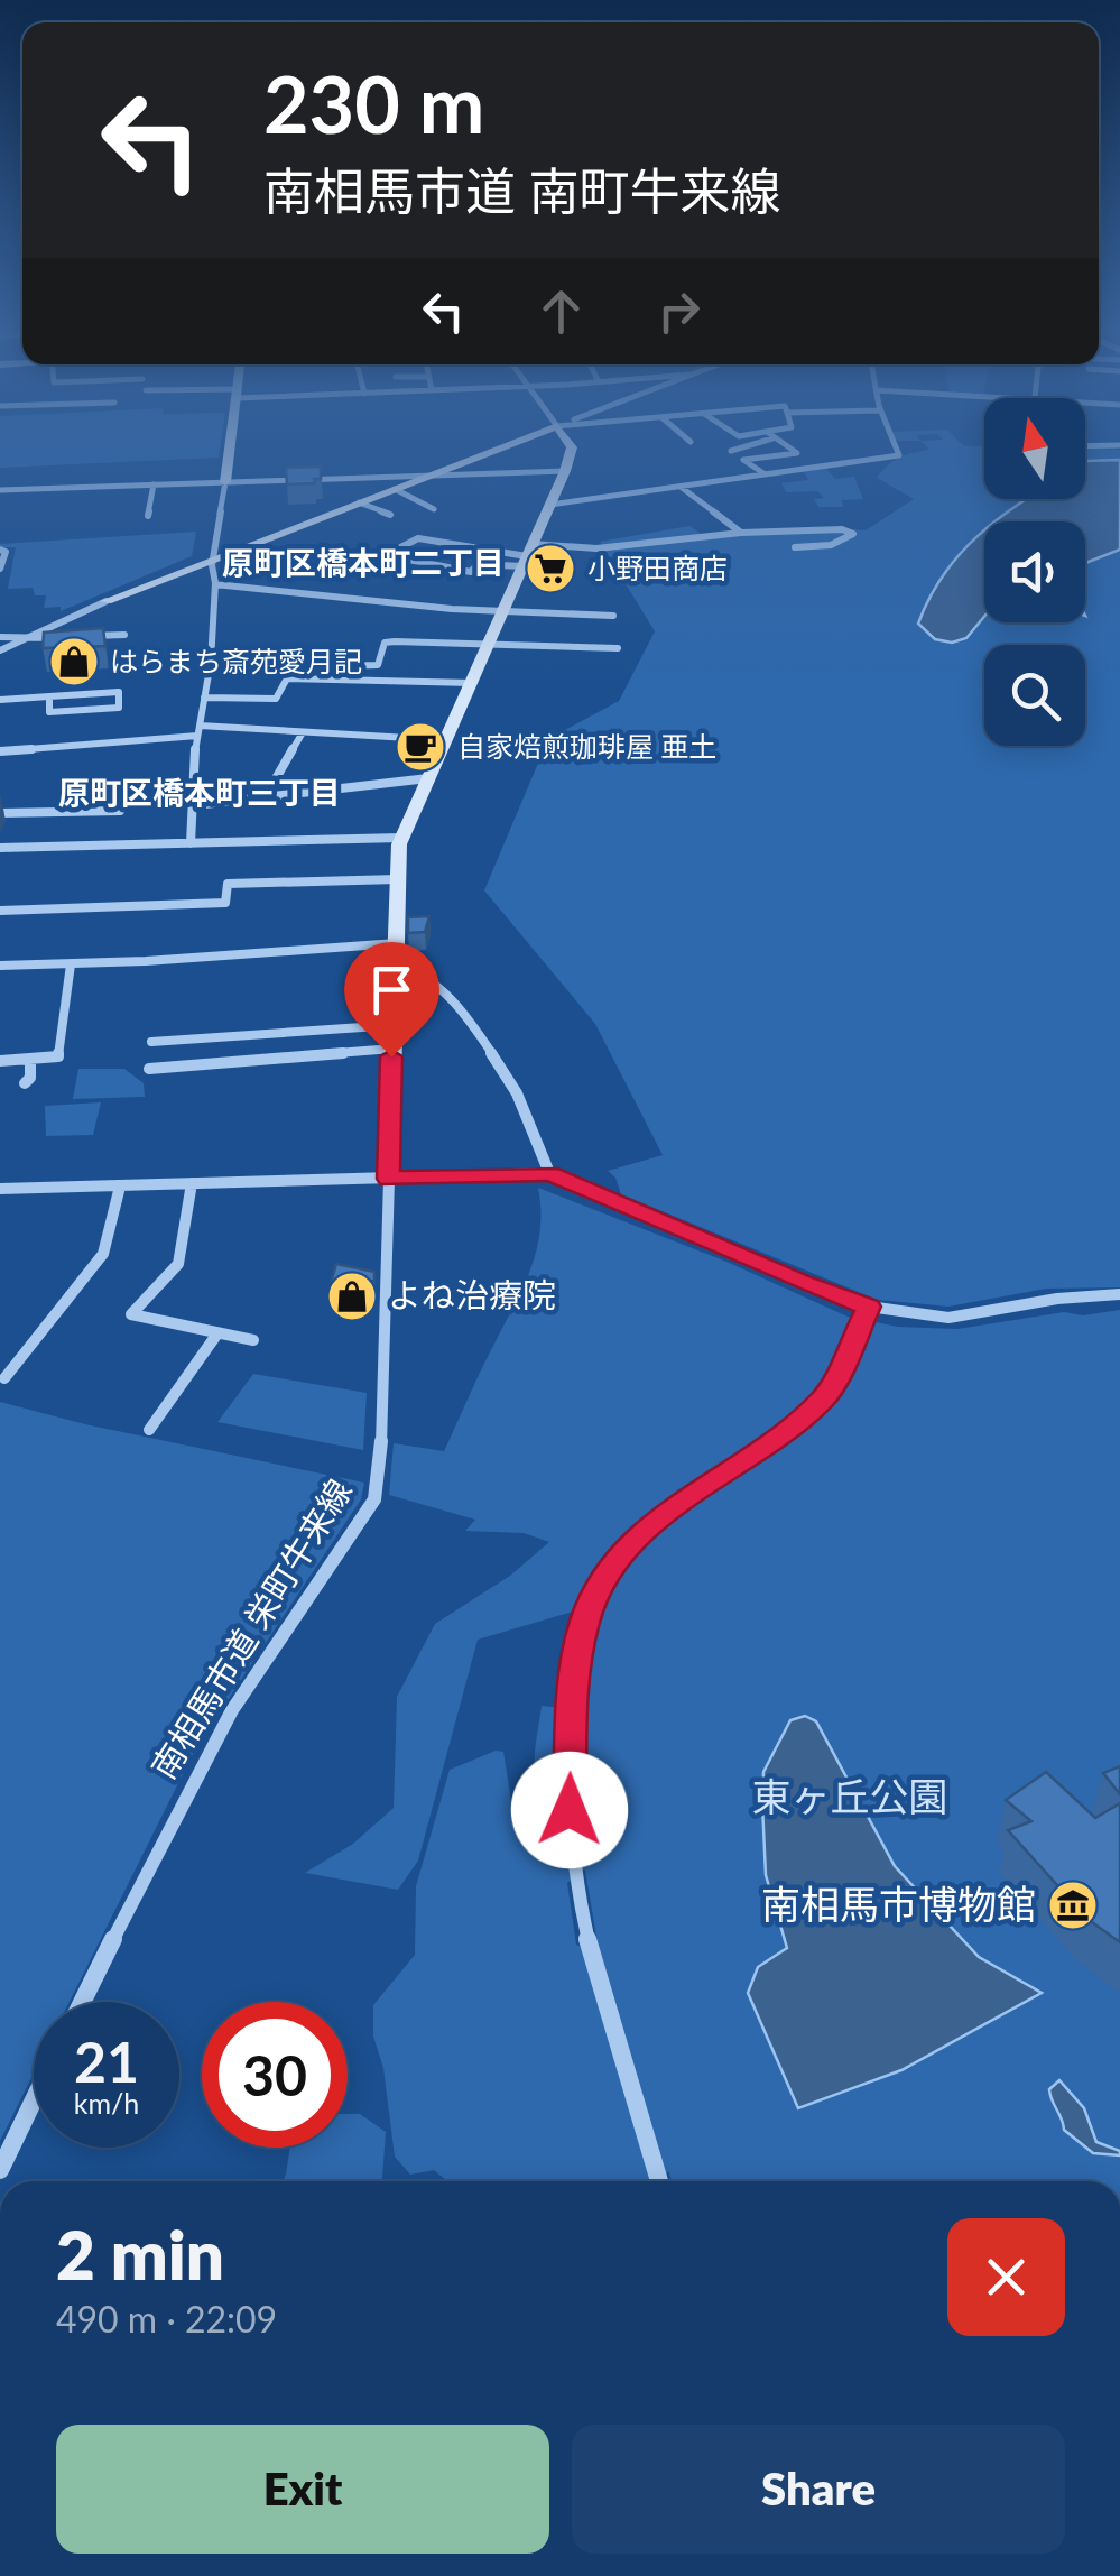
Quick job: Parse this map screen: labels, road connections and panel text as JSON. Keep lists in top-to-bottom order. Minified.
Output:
{"streets":{"street":["南相馬市道 栄町牛来線"]},"districts":["原町区橋本町二丁目","原町区橋本町三丁目"],"parks":["東ヶ丘公園"],"places":{"supermarket":["小野田商店"],"shop":["はらまち斎苑愛月記","よね治療院"],"cafe":["自家焙煎珈琲屋 亜土"],"museum":["南相馬市博物館"]},"north":"top","page":{"turn":["230 m","南相馬市道 南町牛来線"],"speed":"21 km/h","limit":"30","heading":["2 min","490 m · 22:09"],"buttons":["Exit","Share"]}}
